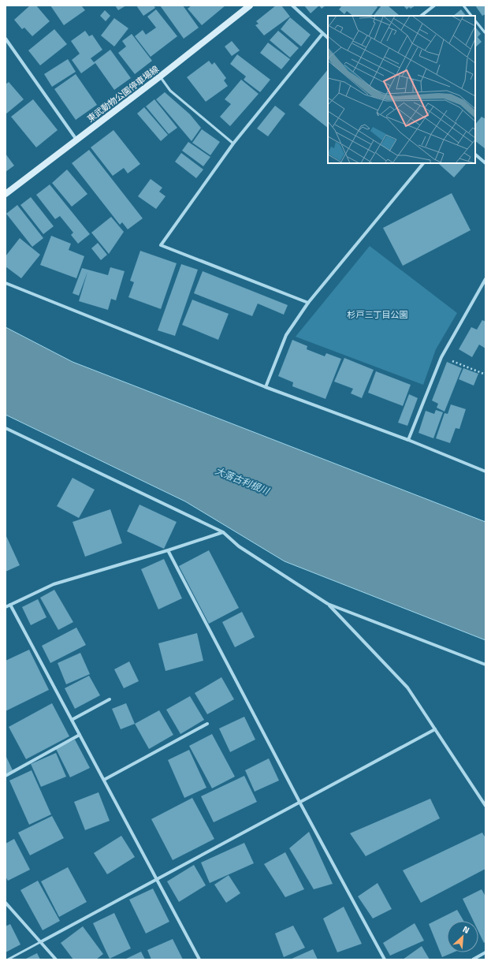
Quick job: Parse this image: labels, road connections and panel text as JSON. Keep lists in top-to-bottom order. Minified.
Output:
{"streets":{"main road":["東武動物公園停車場線"]},"water":["大落古利根川"],"parks":["杉戸三丁目公園"],"north":"top right"}
